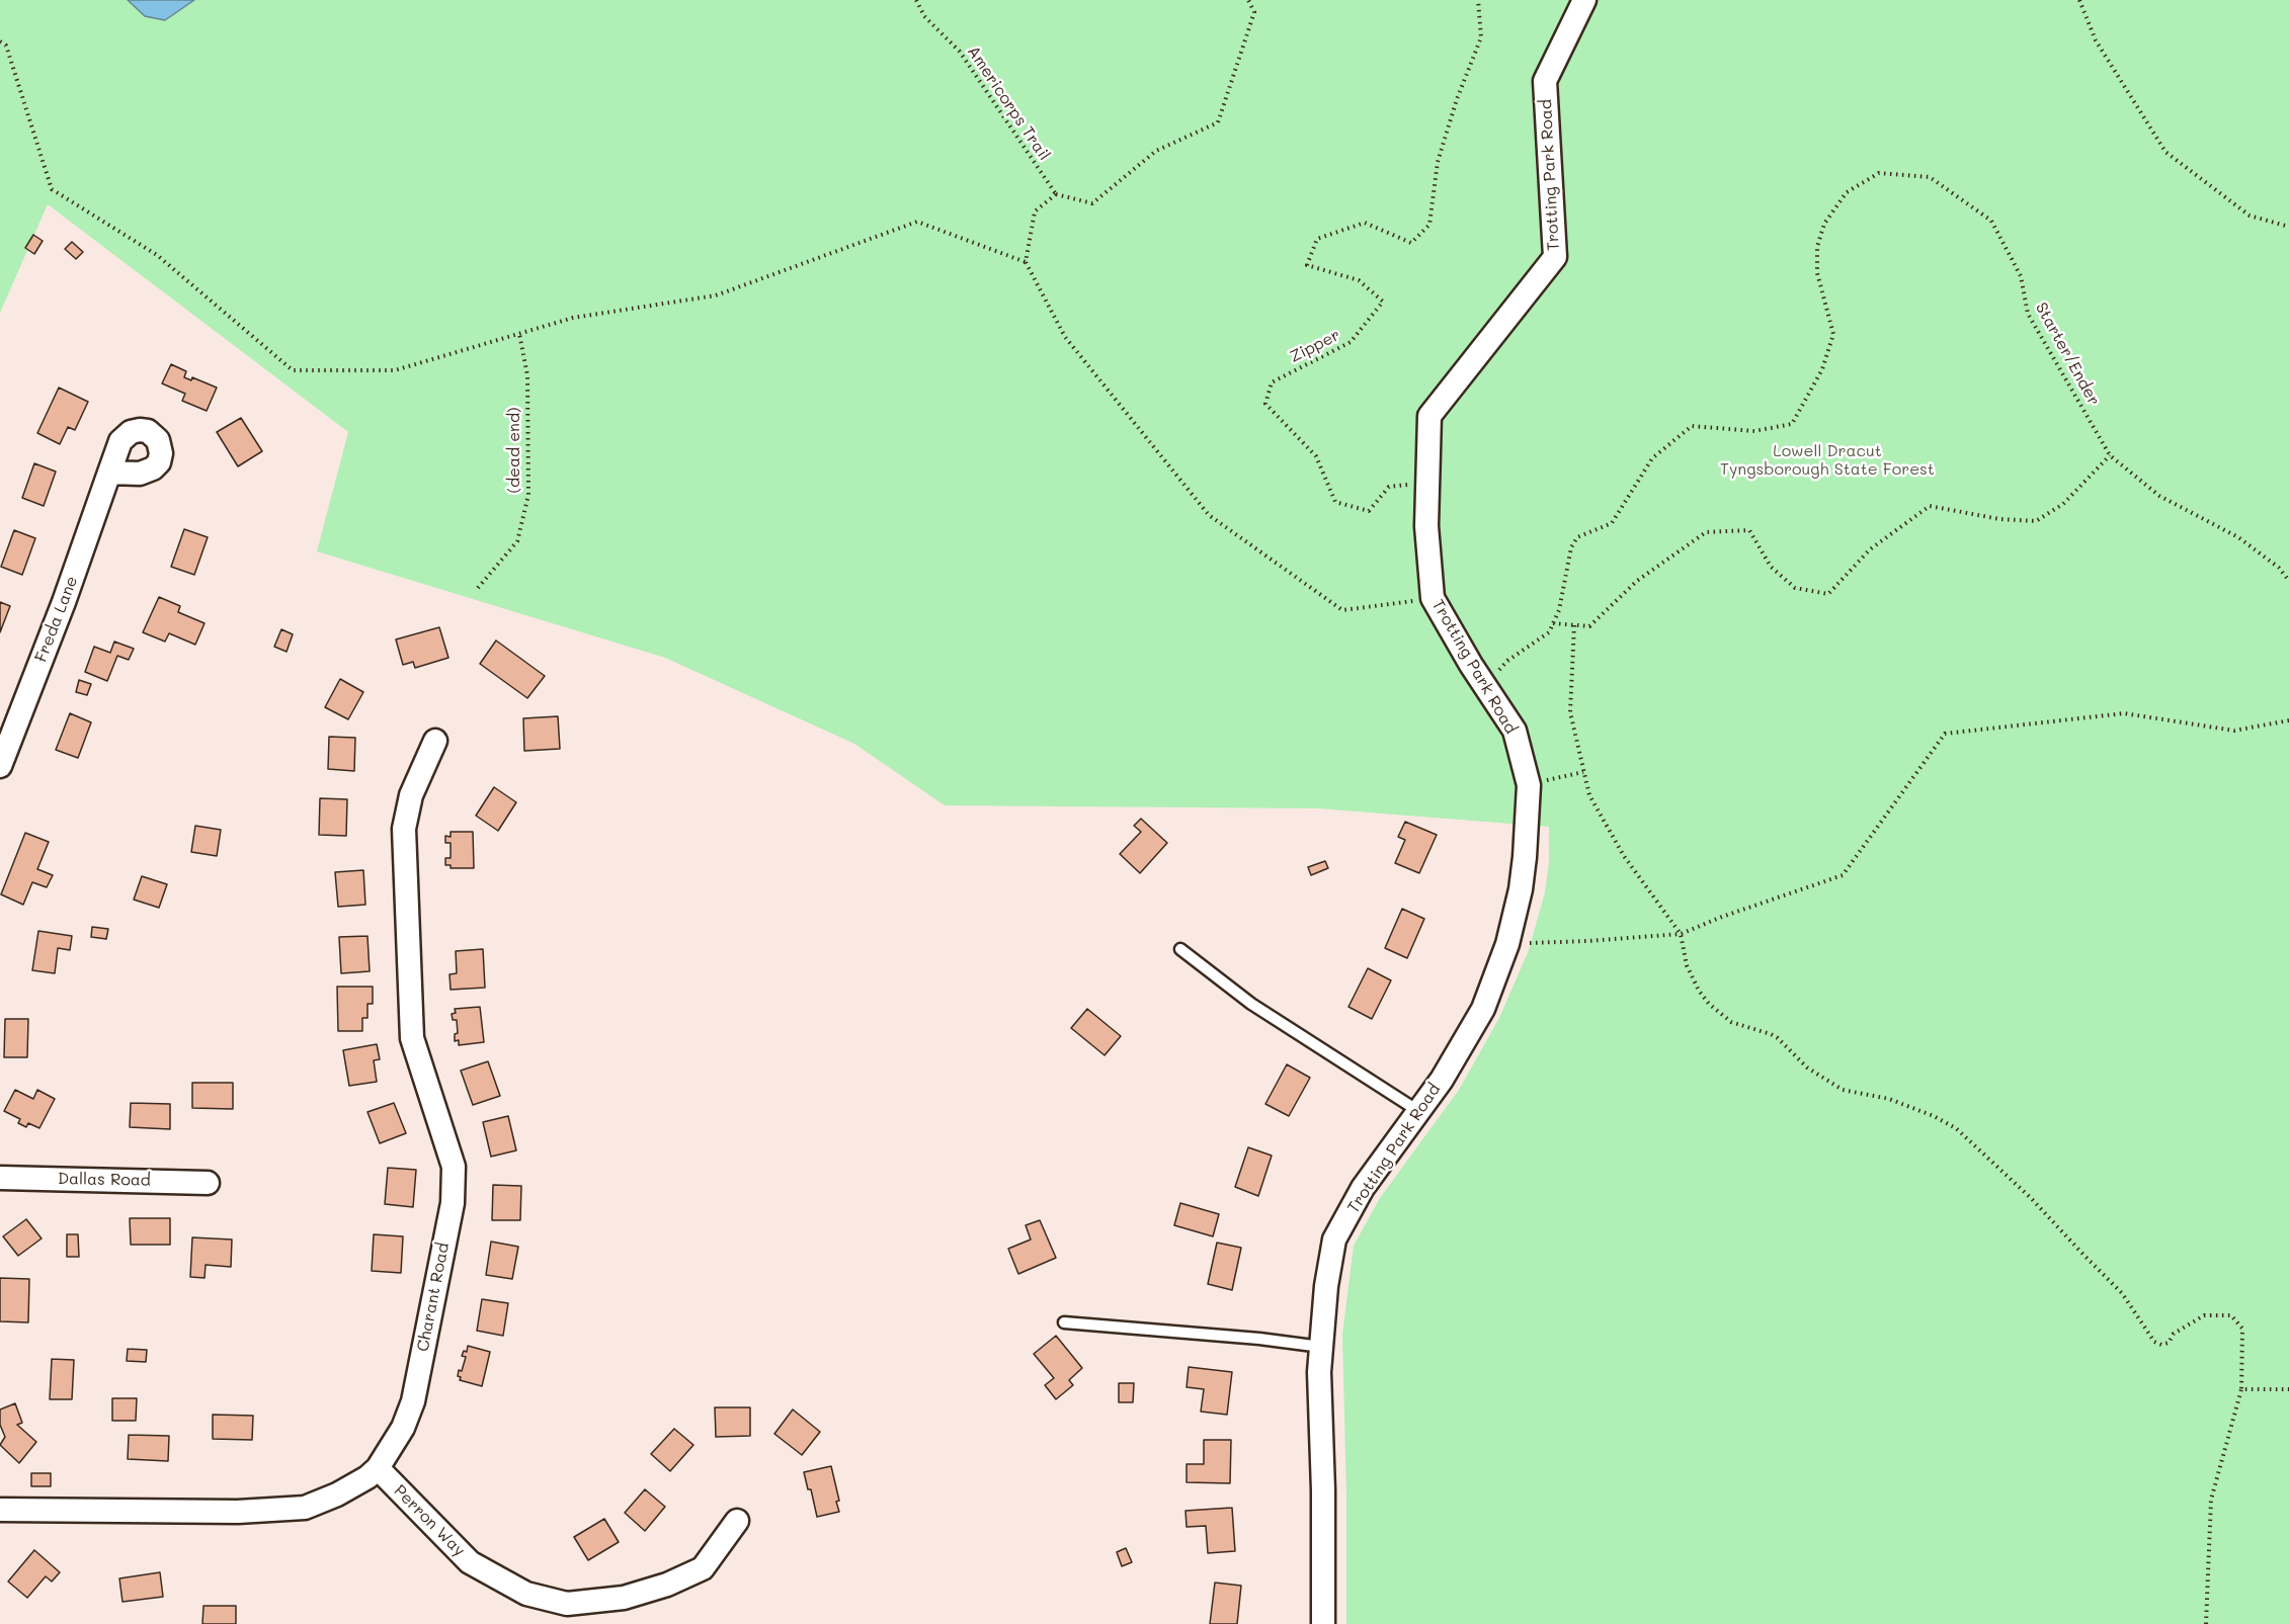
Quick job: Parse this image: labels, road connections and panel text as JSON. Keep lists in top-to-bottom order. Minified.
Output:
{"streets":{"street":["Trotting Park Road","Freda Lane","Dallas Road","Charant Road","Perron Way"],"path":["Americorps Trail","Zipper","Starter/Ender","(dead end)"]},"crossings":[["Trotting Park Road","Zipper"],["Trotting Park Road","Starter/Ender"],["Charant Road","Perron Way"]],"parks":["Lowell Dracut Tyngsborough State Forest"]}
